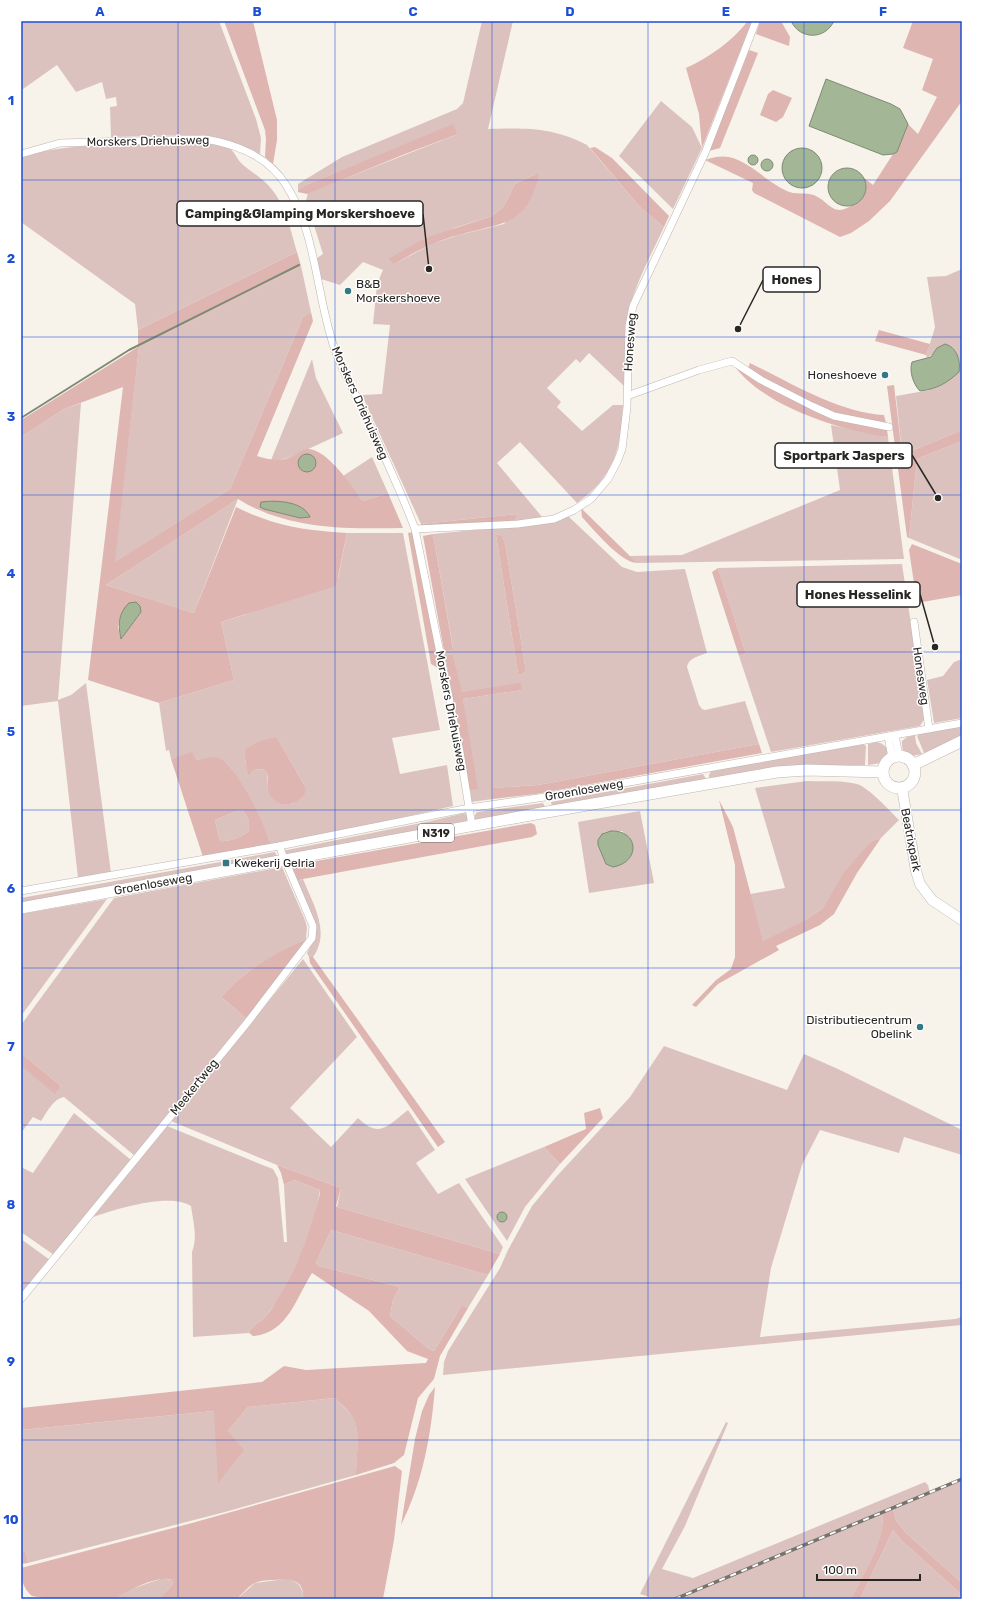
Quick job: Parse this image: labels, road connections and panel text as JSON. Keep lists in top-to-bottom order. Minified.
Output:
{"streets":{"main road":["Groenloseweg","N319"],"street":["Morskers Driehuisweg","Honesweg","Beatrixpark","Meekertweg"]},"crossings":[["Morskers Driehuisweg","Honesweg"],["Morskers Driehuisweg","Groenloseweg"],["Honesweg","Groenloseweg"],["Groenloseweg","Beatrixpark"],["Groenloseweg","Meekertweg"]],"places":{"other":["Camping&Glamping Morskershoeve","B&B Morskershoeve","Hones","Honeshoeve","Sportpark Jaspers","Hones Hesselink","Distributiecentrum Obelink"],"transit":["Kwekerij Gelria"]},"scale_bar":"100 m","grid":{"columns":["A","B","C","D","E","F"],"rows":["1","2","3","4","5","6","7","8","9","10"]}}
